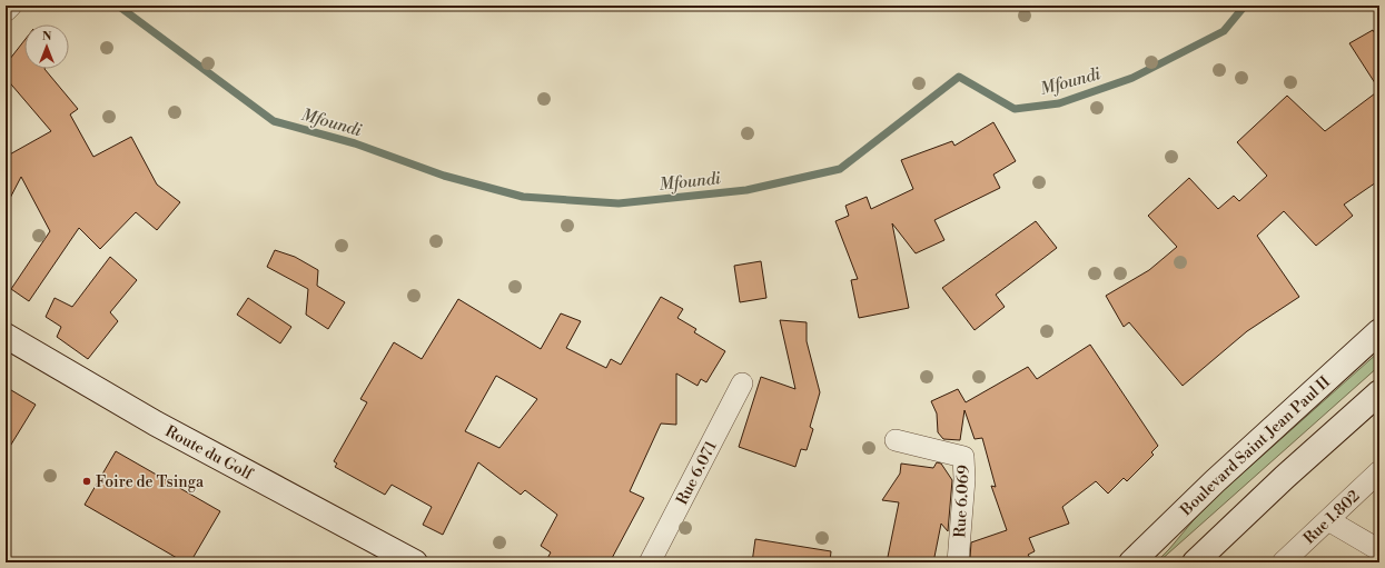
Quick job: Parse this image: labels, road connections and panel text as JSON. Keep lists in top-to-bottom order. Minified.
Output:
{"streets":{"main road":["Boulevard Saint Jean Paul II","Route du Golf"],"street":["Rue 6.071","Rue 6.069","Rue 1.802"]},"water":["Mfoundi"],"places":["Foire de Tsinga"],"north":"top"}
